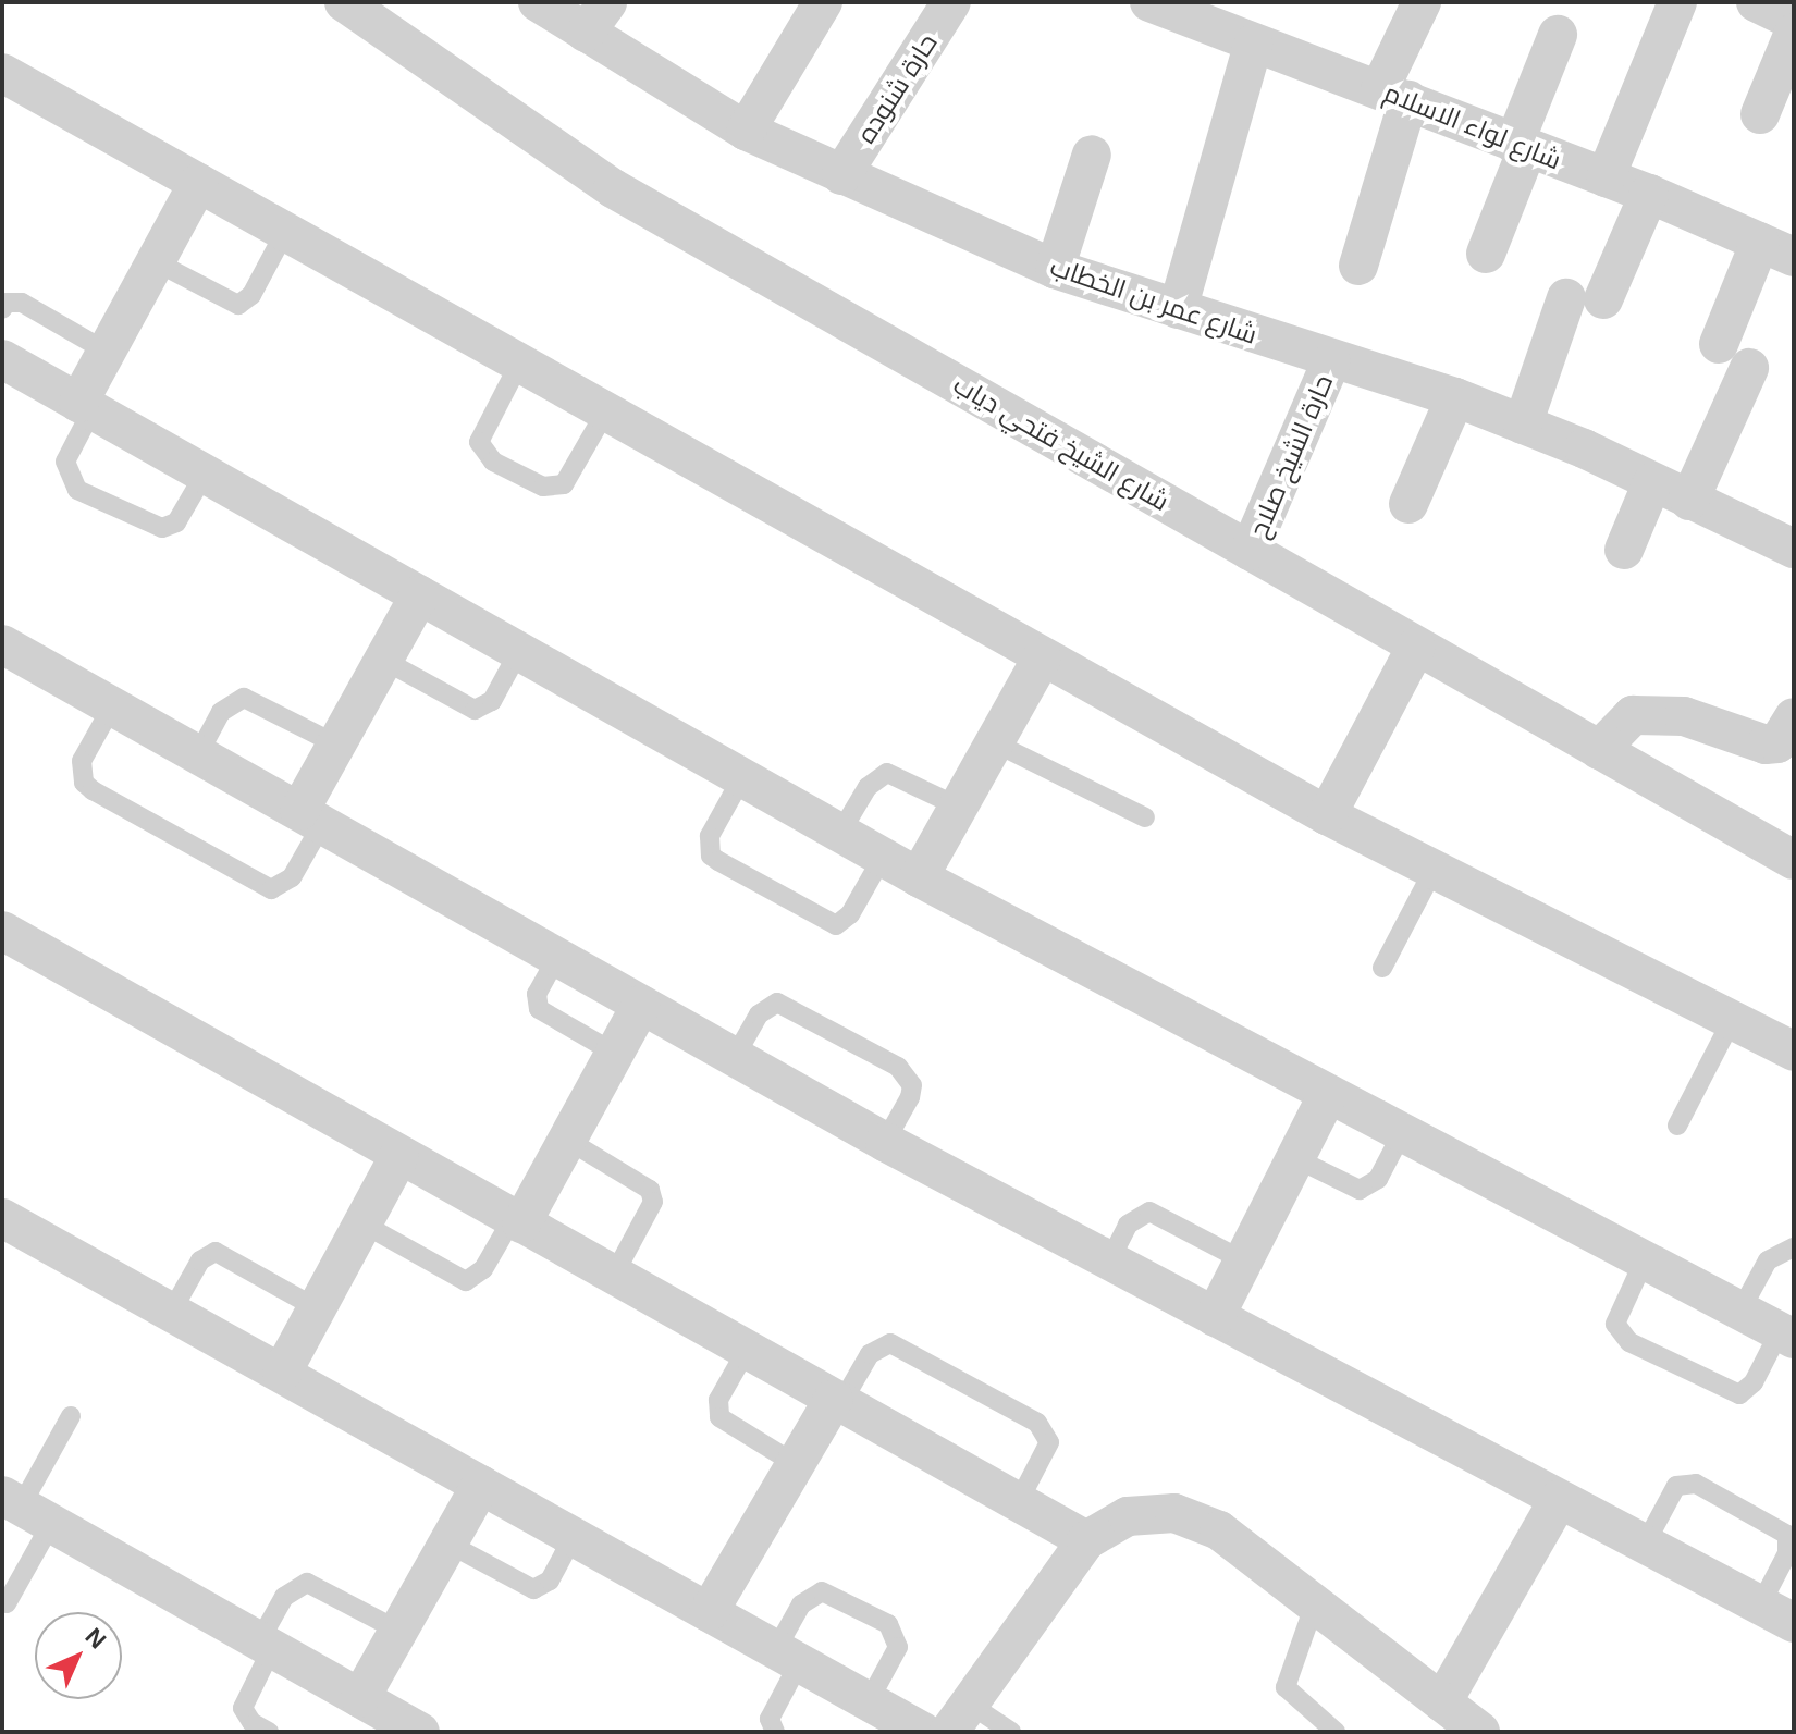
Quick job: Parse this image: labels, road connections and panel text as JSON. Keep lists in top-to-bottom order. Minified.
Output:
{"streets":{"street":["حارة شنوده","شارع لواء الاسلام","شارع عمر بن الخطاب","شارع الشيخ فتحي دياب","حارة الشيخ صلاح"]},"crossings":[["حارة شنوده","شارع عمر بن الخطاب"],["شارع عمر بن الخطاب","حارة الشيخ صلاح"],["شارع الشيخ فتحي دياب","حارة الشيخ صلاح"]],"north":"top right"}
